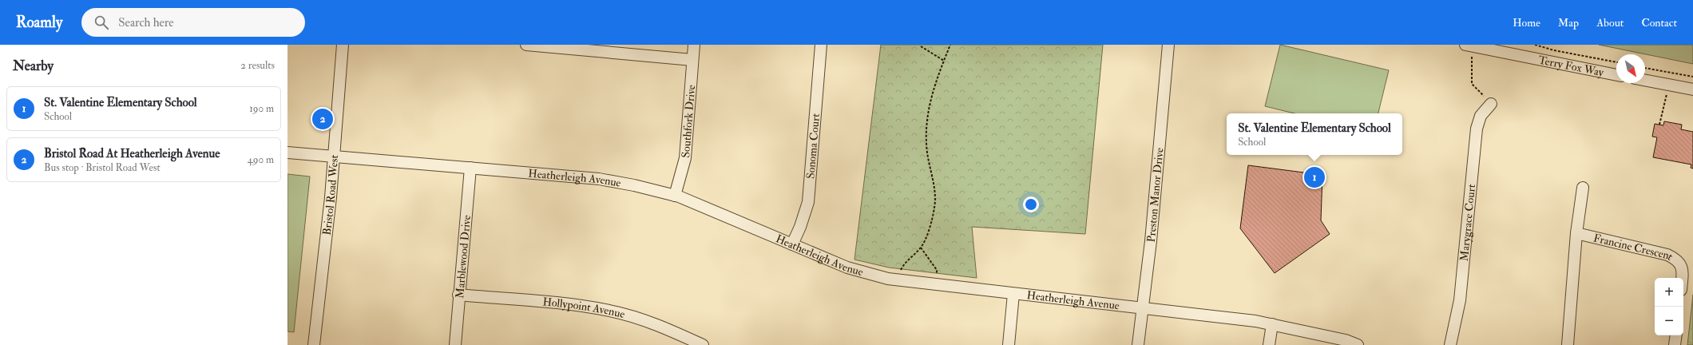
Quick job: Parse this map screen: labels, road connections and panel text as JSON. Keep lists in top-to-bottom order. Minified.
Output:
{"streets":{"street":["Terry Fox Way","Southfork Drive","Sonoma Court","Heatherleigh Avenue","Bristol Road West","Preston Manor Drive","Marygrace Court","Francine Crescent","Marblewood Drive","Hollypoint Avenue"]},"crossings":[["Southfork Drive","Heatherleigh Avenue"],["Sonoma Court","Heatherleigh Avenue"],["Heatherleigh Avenue","Bristol Road West"],["Heatherleigh Avenue","Preston Manor Drive"],["Heatherleigh Avenue","Marblewood Drive"],["Marblewood Drive","Hollypoint Avenue"]],"north":"bottom right","page":{"header":"Roamly","search":"Search here","nav":["Home","Map","About","Contact"],"heading":["Nearby","2 results"],"list":[{"mark":"1","name":"St. Valentine Elementary School","note":"School","value":"190 m"},{"mark":"2","name":"Bristol Road At Heatherleigh Avenue","note":"Bus stop · Bristol Road West","value":"490 m"}],"pins":["2","1"],"popup":["St. Valentine Elementary School","School"],"map_buttons":["+","−"]}}
